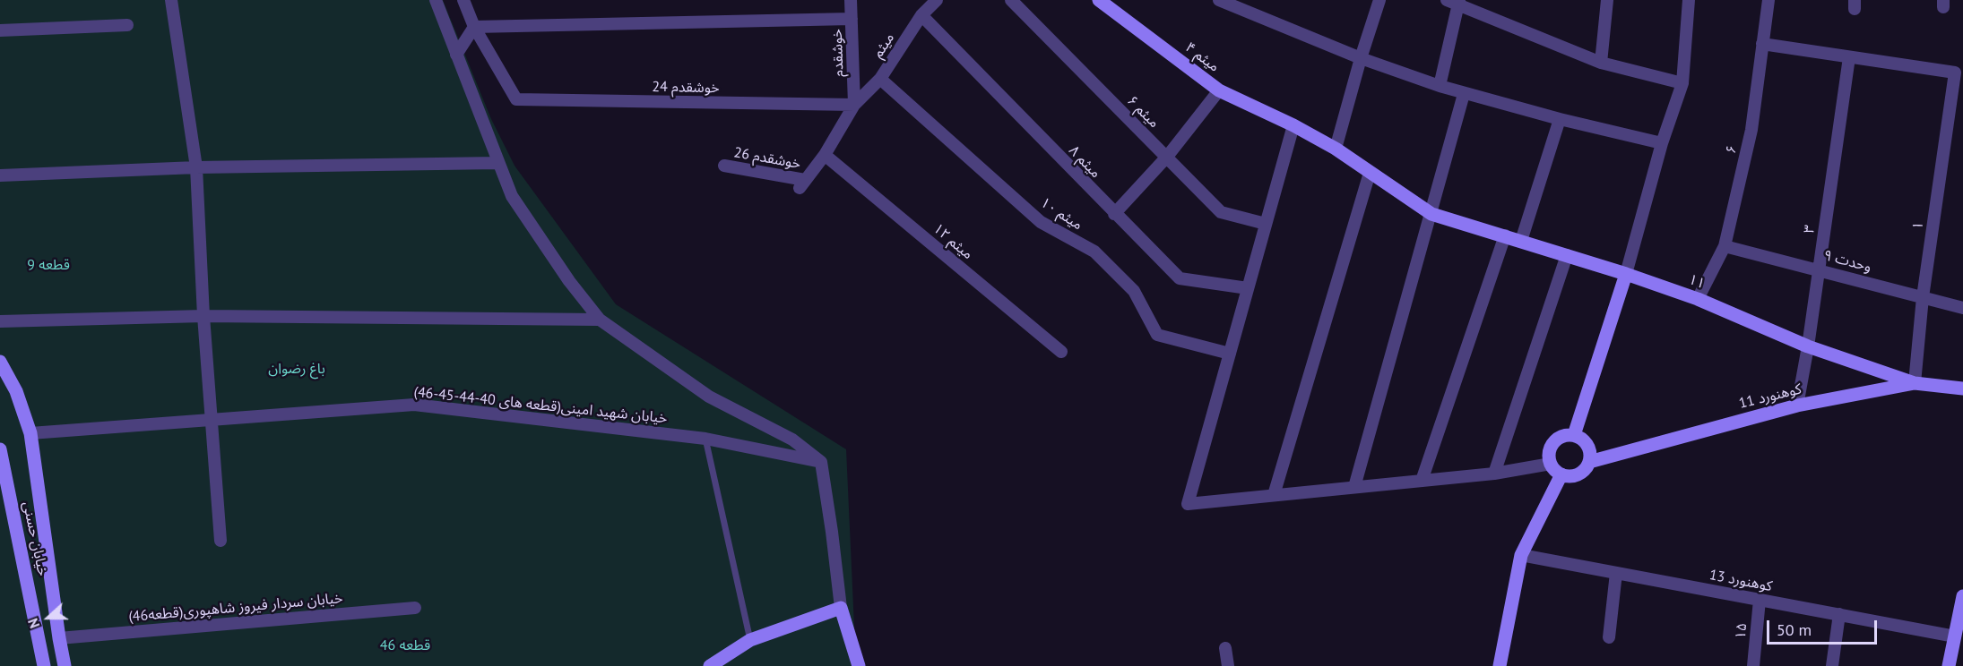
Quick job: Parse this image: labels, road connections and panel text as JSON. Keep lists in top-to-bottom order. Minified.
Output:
{"streets":{"street":["میثم","خوشقدم","۴ میثم","خوشقدم 24","۶ میثم","۶","خوشقدم 26","۸ میثم","۱۰ میثم","۱","۳","۱۲ میثم","۹ وحدت","۱۱","کوهنورد 11","خیابان شهید امینی(قطعه های 40-44-45-46)","خیابان حسنی","کوهنورد 13","خیابان سردار فیروز شاهپوری(قطعه46)","۱۵"]},"crossings":[["میثم","خوشقدم"],["میثم","خوشقدم 24"],["میثم","خوشقدم 26"],["میثم","۸ میثم"],["میثم","۱۰ میثم"],["میثم","۱۲ میثم"],["خوشقدم","خوشقدم 24"],["۴ میثم","۱۱"],["۶","۹ وحدت"],["۶","۱۱"],["۱","۳"],["۱","۹ وحدت"],["۱","۱۱"],["۱","کوهنورد 11"],["۳","۹ وحدت"],["۳","۱۱"],["۳","کوهنورد 11"],["۱۱","کوهنورد 11"],["کوهنورد 13","۱۵"]],"parks":["قطعه 9","باغ رضوان","قطعه 46"],"scale_bar":"50 m","north":"left"}
